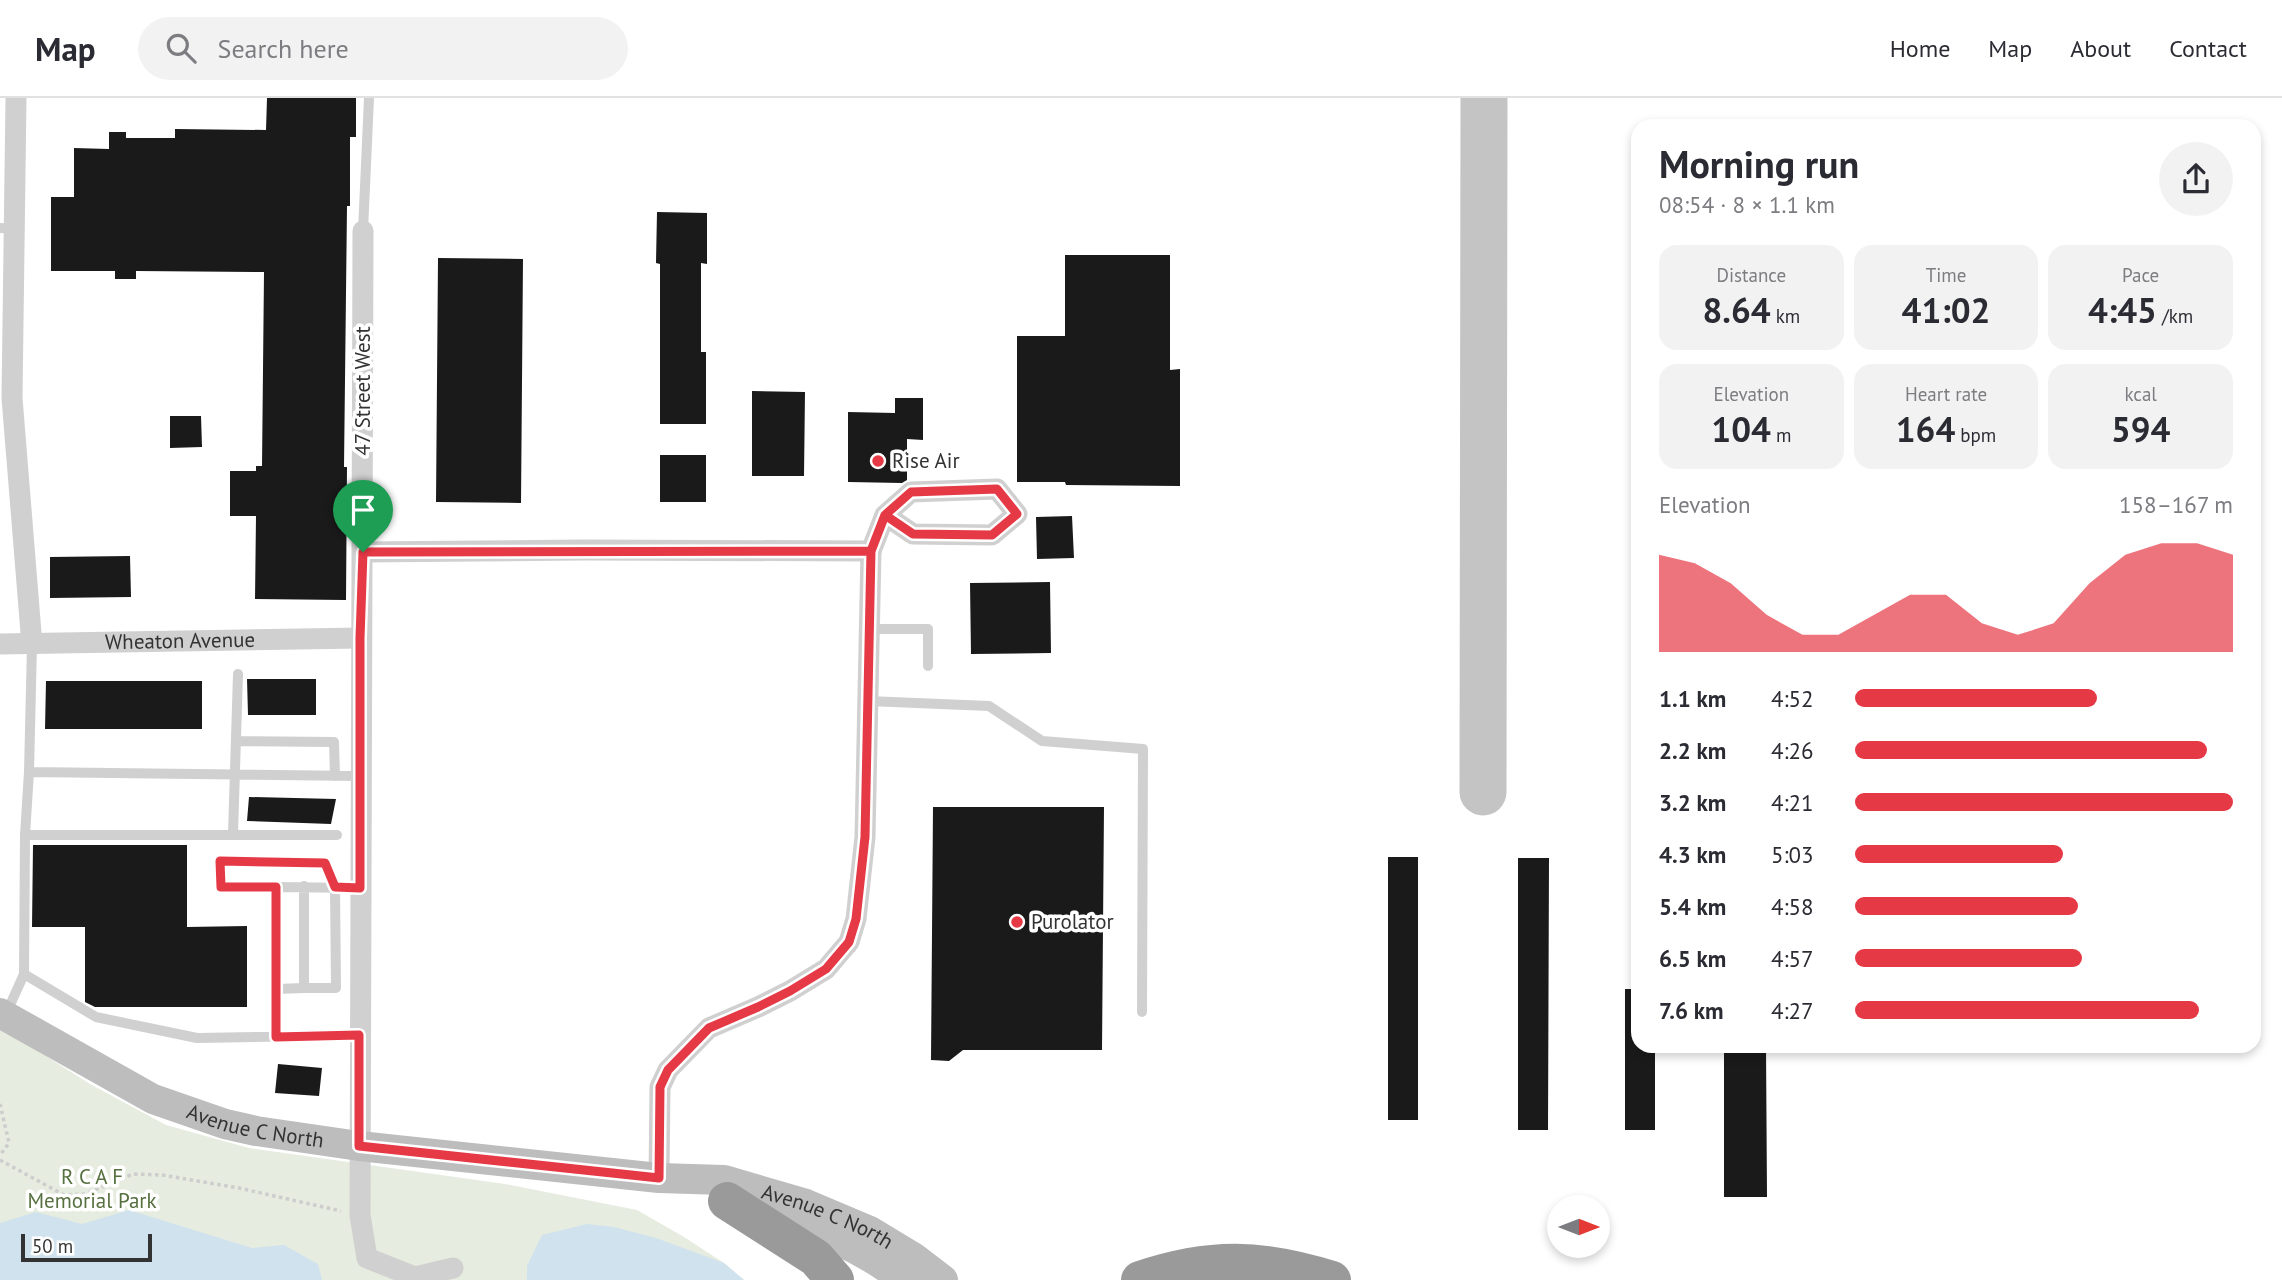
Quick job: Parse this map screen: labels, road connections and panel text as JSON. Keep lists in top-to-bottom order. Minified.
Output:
{"streets":{"main road":["Avenue C North"],"street":["47 Street West","Wheaton Avenue"]},"crossings":[["47 Street West","Wheaton Avenue"],["47 Street West","Avenue C North"]],"parks":["R C A F Memorial Park"],"places":["Rise Air","Purolator"],"scale_bar":"50 m","north":"right","page":{"header":"Map","search":"Search here","nav":["Home","Map","About","Contact"],"heading":["Morning run","08:54 · 8 × 1.1 km"],"stats":[["Distance","8.64 km"],["Time","41:02"],["Pace","4:45 /km"],["Elevation","104 m"],["Heart rate","164 bpm"],["kcal","594"]],"chart":["Elevation","158–167 m"],"list":[{"name":"1.1 km","note":"4:52"},{"name":"2.2 km","note":"4:26"},{"name":"3.2 km","note":"4:21"},{"name":"4.3 km","note":"5:03"},{"name":"5.4 km","note":"4:58"},{"name":"6.5 km","note":"4:57"},{"name":"7.6 km","note":"4:27"}],"scale":"50 m"}}
